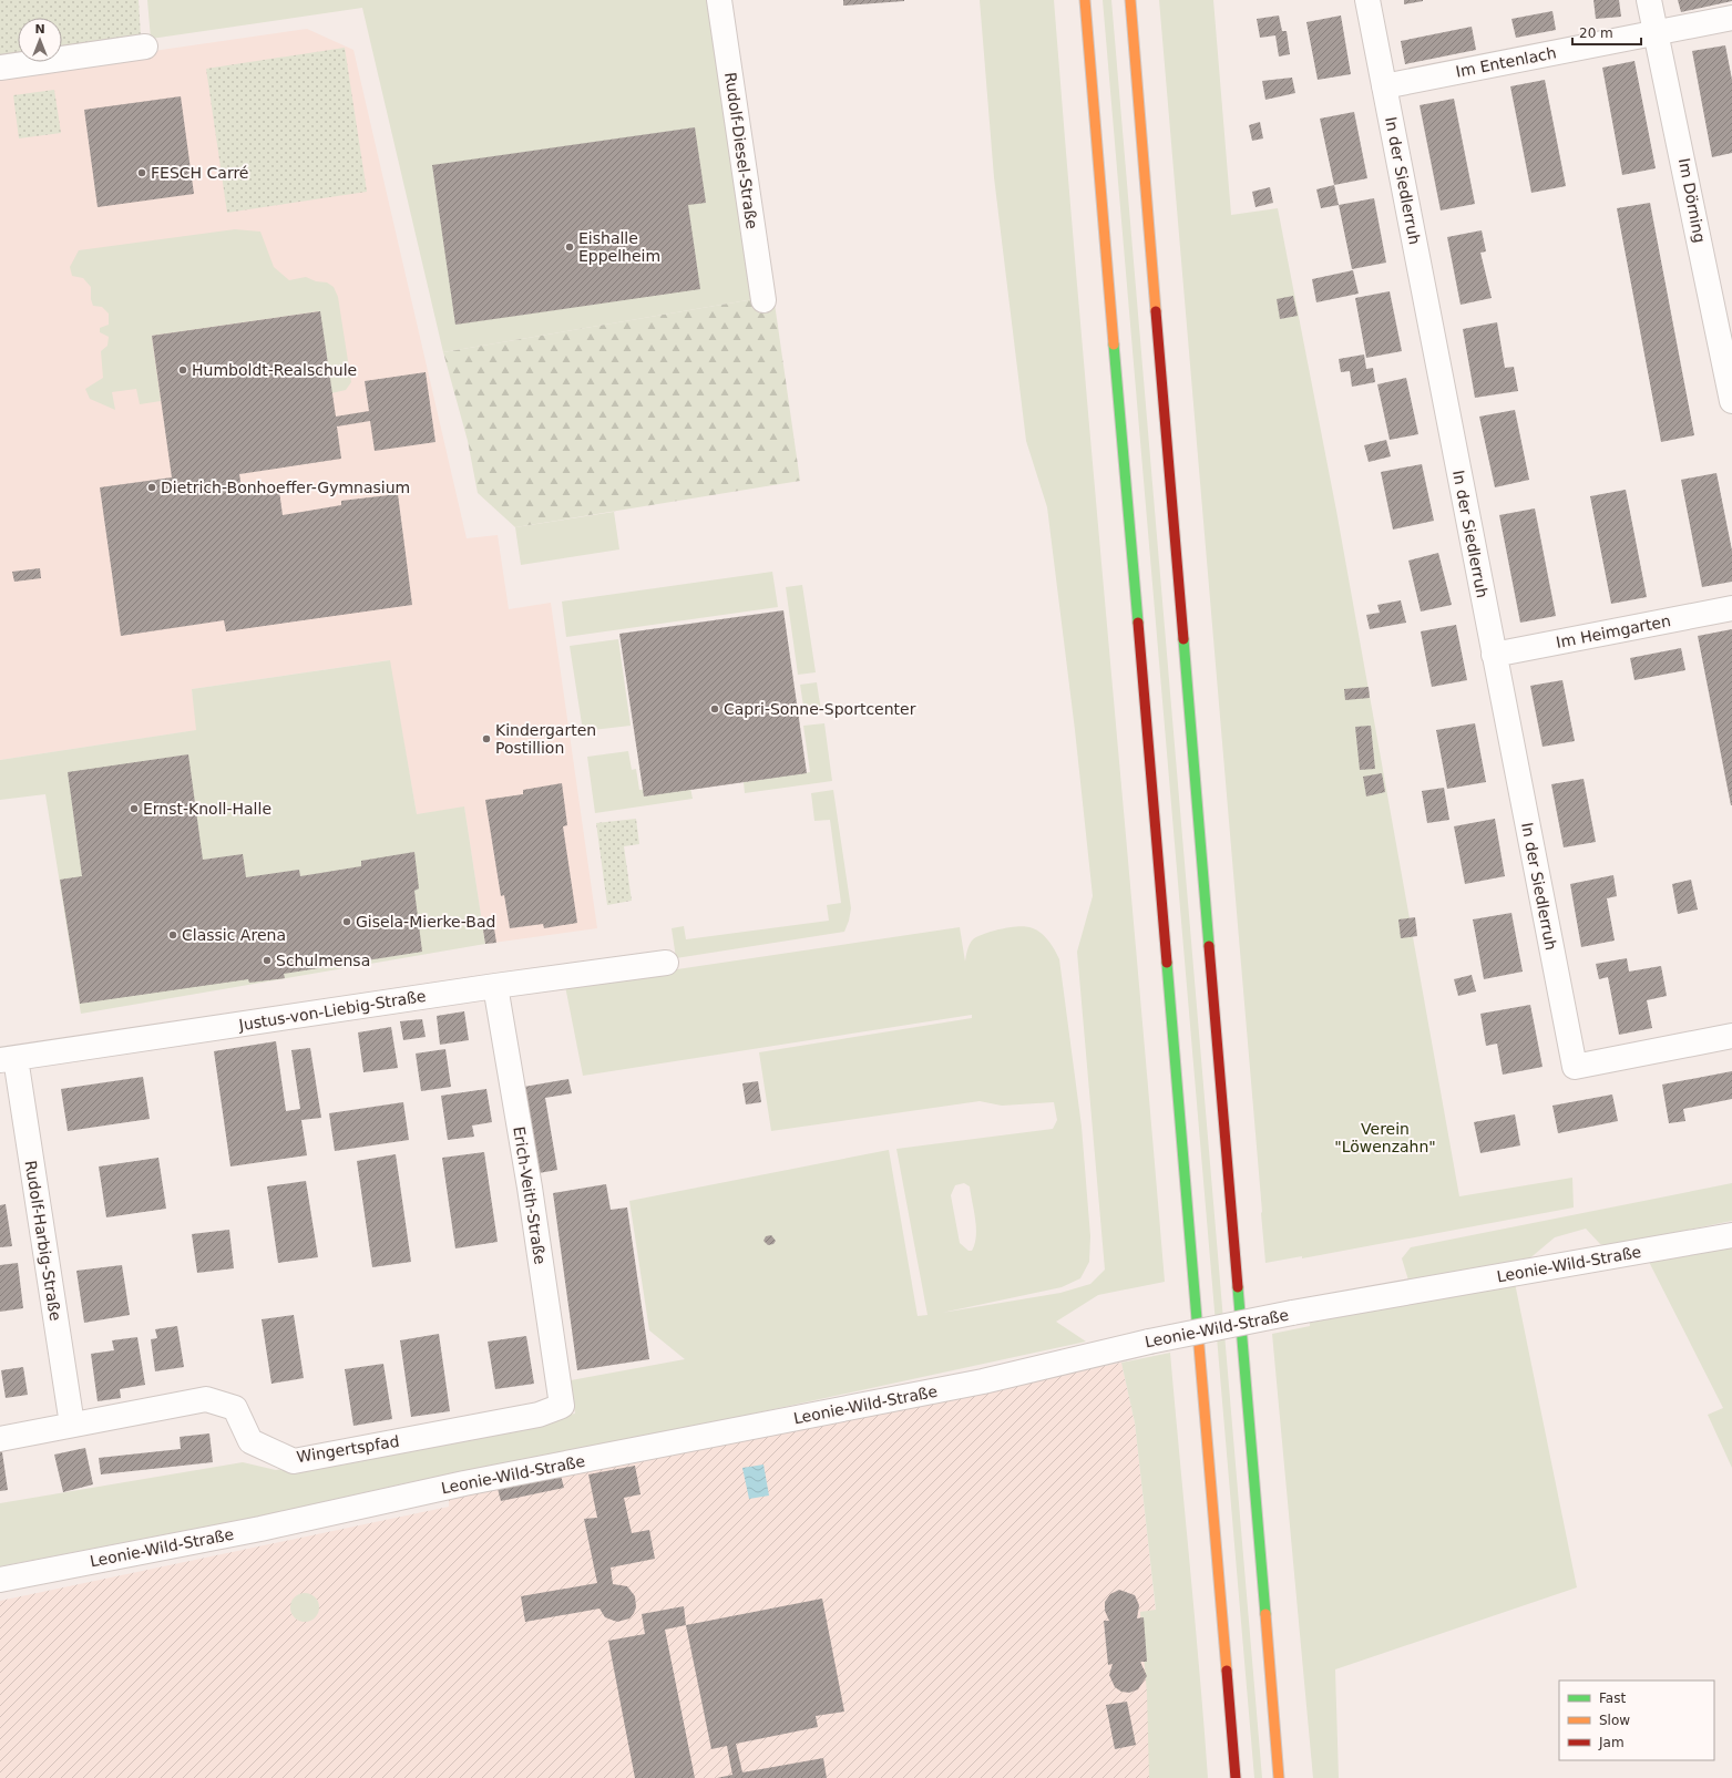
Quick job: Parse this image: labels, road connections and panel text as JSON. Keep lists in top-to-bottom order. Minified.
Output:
{"streets":{"street":["Im Entenlach","Rudolf-Diesel-Straße","In der Siedlerruh","Im Dörning","Im Heimgarten","Justus-von-Liebig-Straße","Erich-Veith-Straße","Rudolf-Harbig-Straße","Leonie-Wild-Straße","Wingertspfad"]},"crossings":[["Im Entenlach","In der Siedlerruh"],["Im Entenlach","Im Dörning"],["In der Siedlerruh","Im Heimgarten"],["Justus-von-Liebig-Straße","Erich-Veith-Straße"],["Justus-von-Liebig-Straße","Rudolf-Harbig-Straße"],["Erich-Veith-Straße","Wingertspfad"],["Rudolf-Harbig-Straße","Wingertspfad"]],"parks":["Verein \"Löwenzahn\""],"places":["FESCH Carré","Eishalle Eppelheim","Humboldt-Realschule","Dietrich-Bonhoeffer-Gymnasium","Capri-Sonne-Sportcenter","Kindergarten Postillion","Ernst-Knoll-Halle","Gisela-Mierke-Bad","Classic Arena","Schulmensa"],"legend":["Fast","Slow","Jam"],"scale_bar":"20 m","north":"top"}
